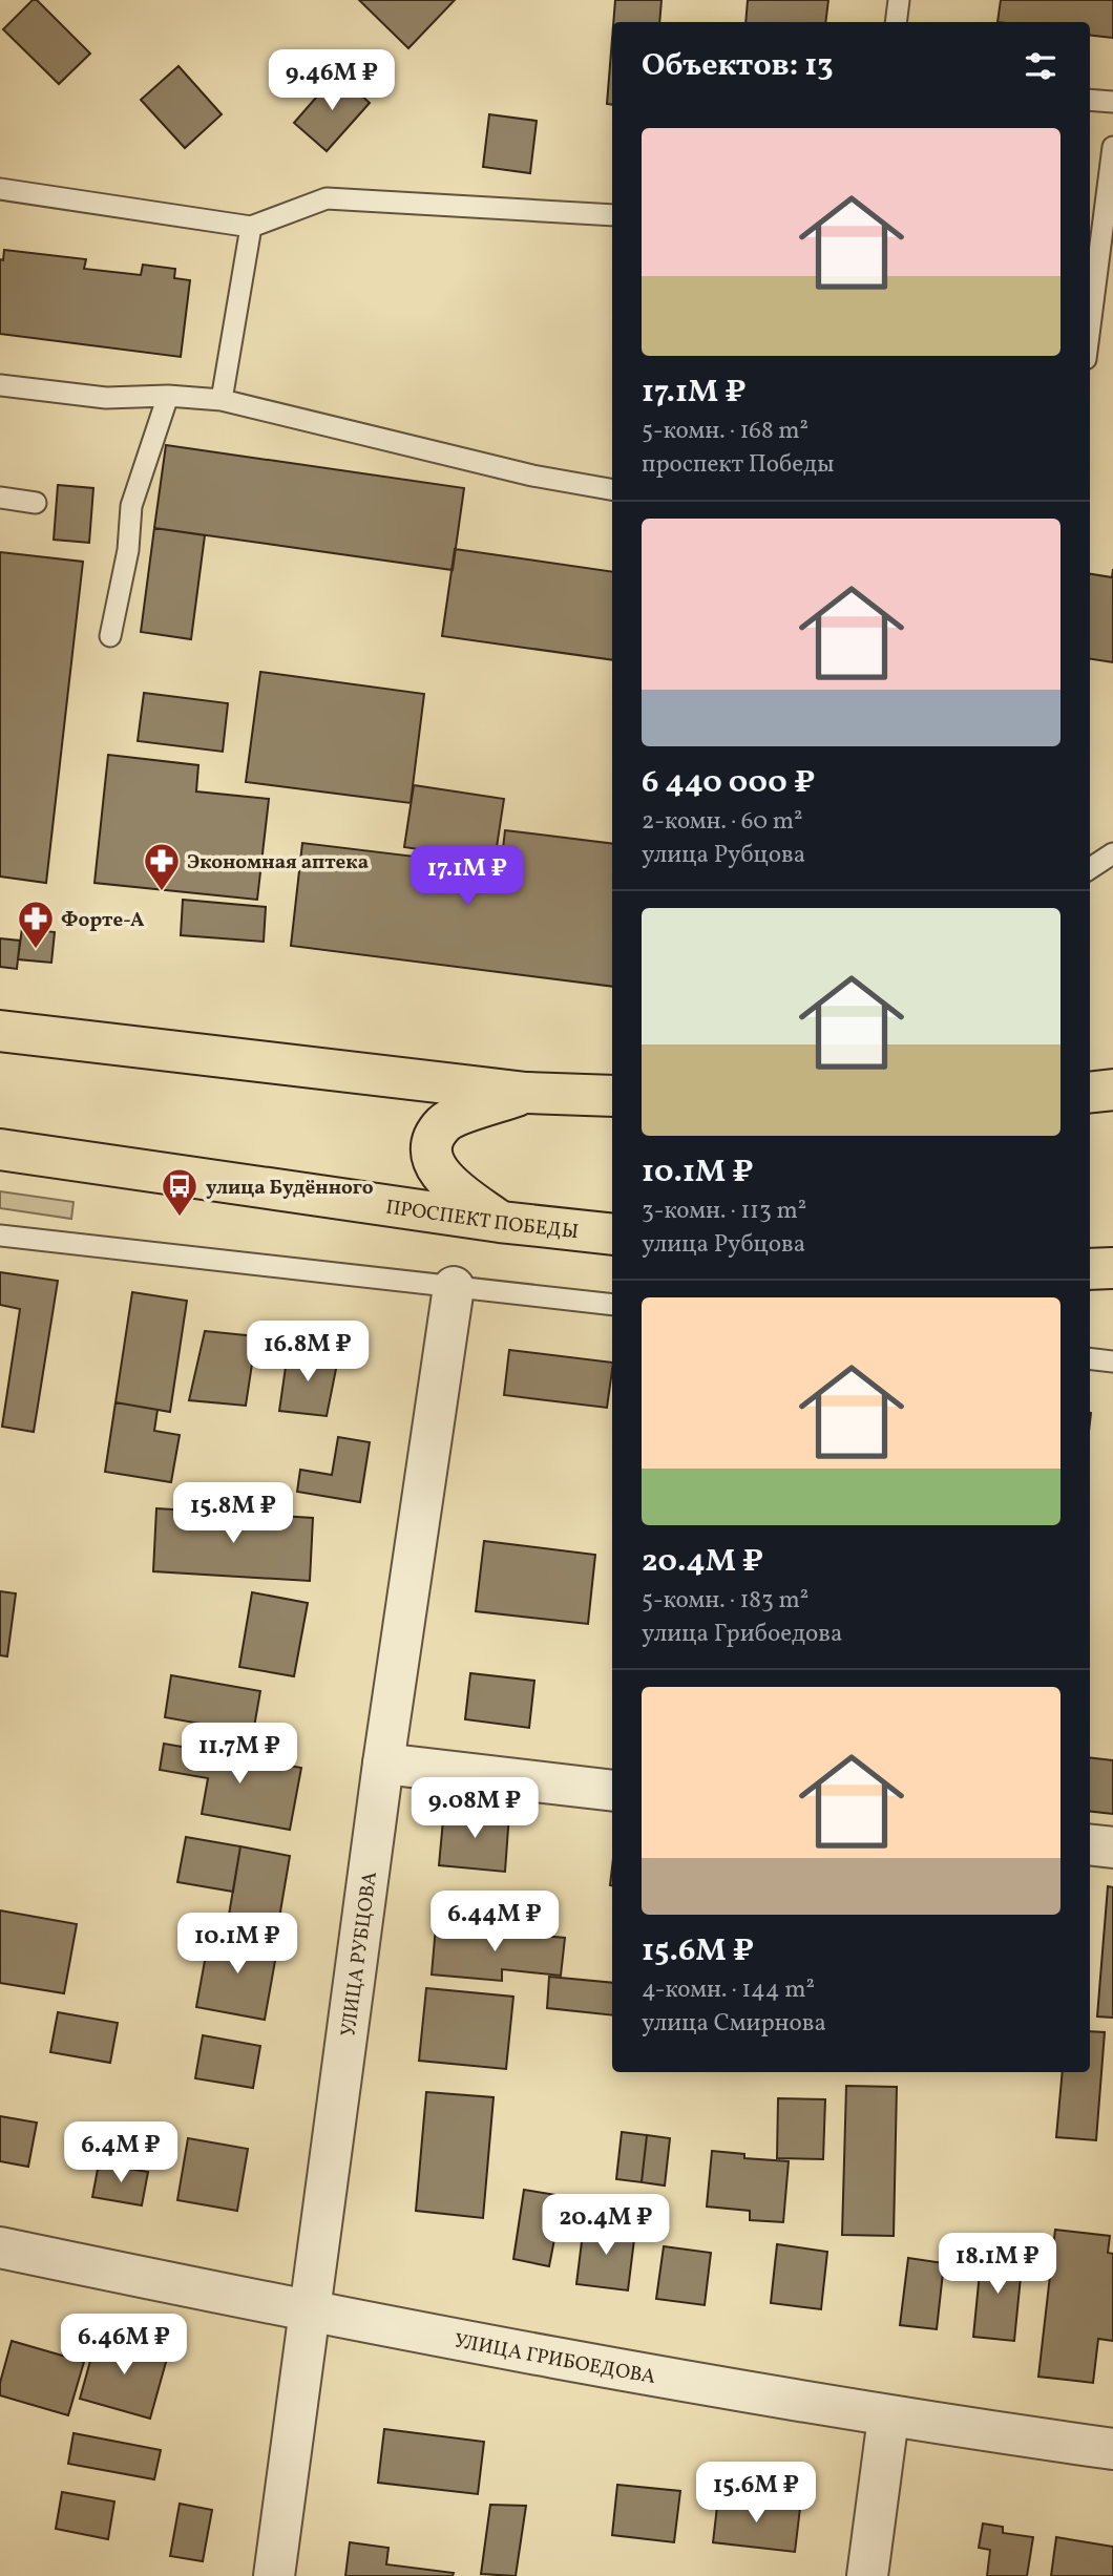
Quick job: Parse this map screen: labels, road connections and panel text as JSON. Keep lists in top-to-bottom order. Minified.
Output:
{"streets":{"main road":["ПРОСПЕКТ ПОБЕДЫ"],"street":["УЛИЦА РУБЦОВА","УЛИЦА ГРИБОЕДОВА"]},"crossings":[["УЛИЦА РУБЦОВА","УЛИЦА ГРИБОЕДОВА"]],"places":{"pharmacy":["Экономная аптека","Форте-А"],"bus stop":["улица Будённого"]},"page":{"heading":"Объектов: 13","price":["9.46M ₽","17.1M ₽","16.8M ₽","15.8M ₽","11.7M ₽","9.08M ₽","6.44M ₽","10.1M ₽","6.4M ₽","20.4M ₽","18.1M ₽","6.46M ₽","15.6M ₽"],"list":[{"name":"17.1M ₽","note":"5-комн. · 168 m² · проспект Победы"},{"name":"6 440 000 ₽","note":"2-комн. · 60 m² · улица Рубцова"},{"name":"10.1M ₽","note":"3-комн. · 113 m² · улица Рубцова"},{"name":"20.4M ₽","note":"5-комн. · 183 m² · улица Грибоедова"},{"name":"15.6M ₽","note":"4-комн. · 144 m² · улица Смирнова"}]}}
